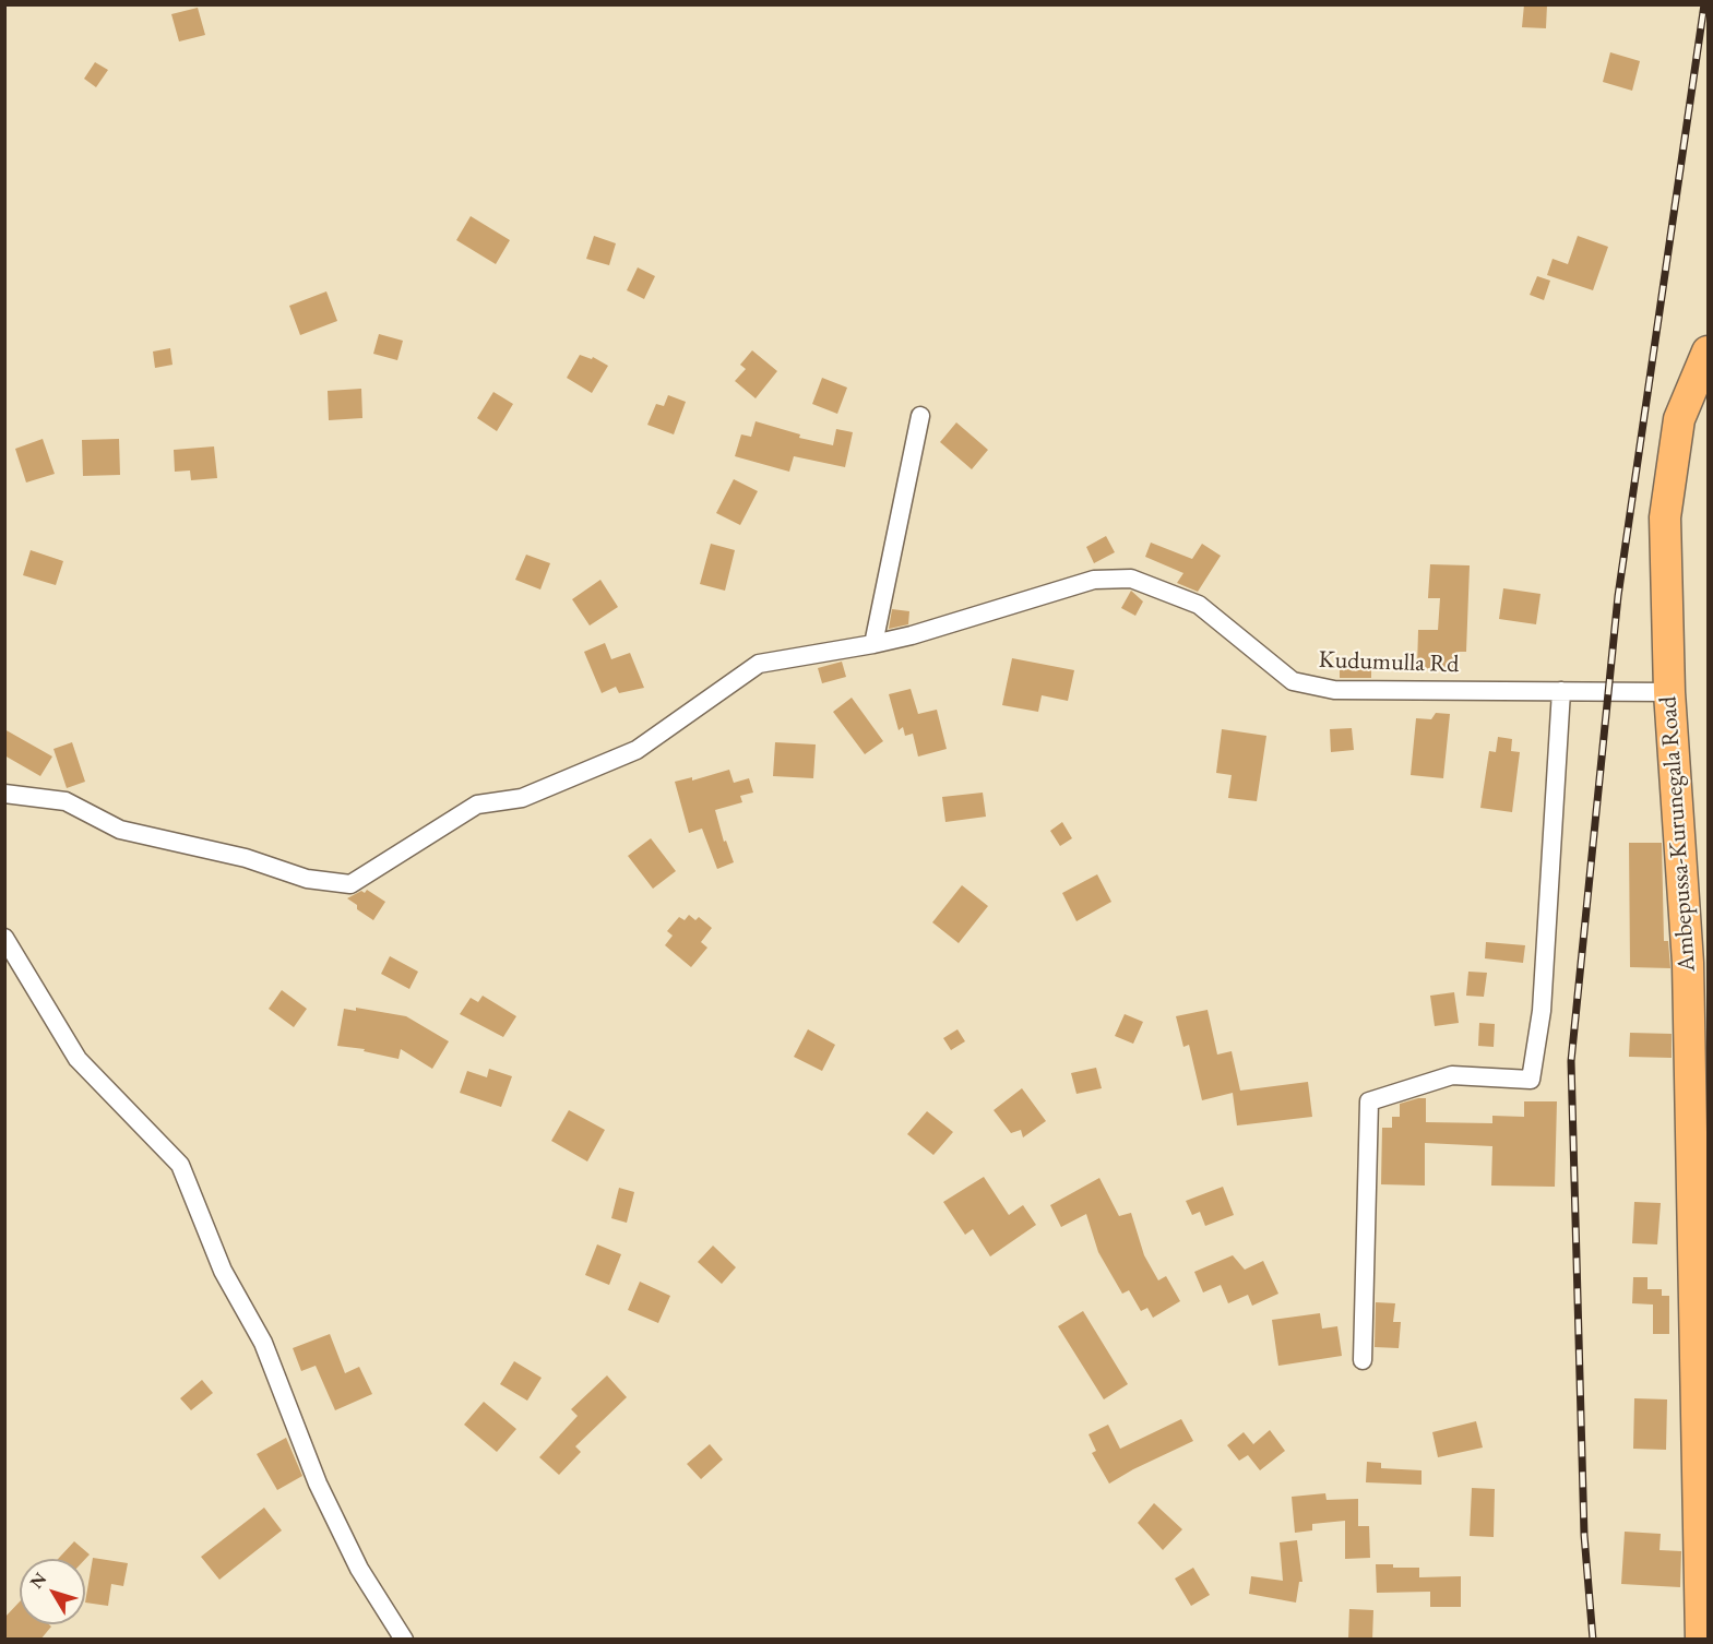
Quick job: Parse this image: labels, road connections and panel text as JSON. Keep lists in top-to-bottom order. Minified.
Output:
{"streets":{"highway":["Ambepussa-Kurunegala Road"],"street":["Kudumulla Rd"]},"crossings":[["Kudumulla Rd","Ambepussa-Kurunegala Road"]],"north":"top left"}
